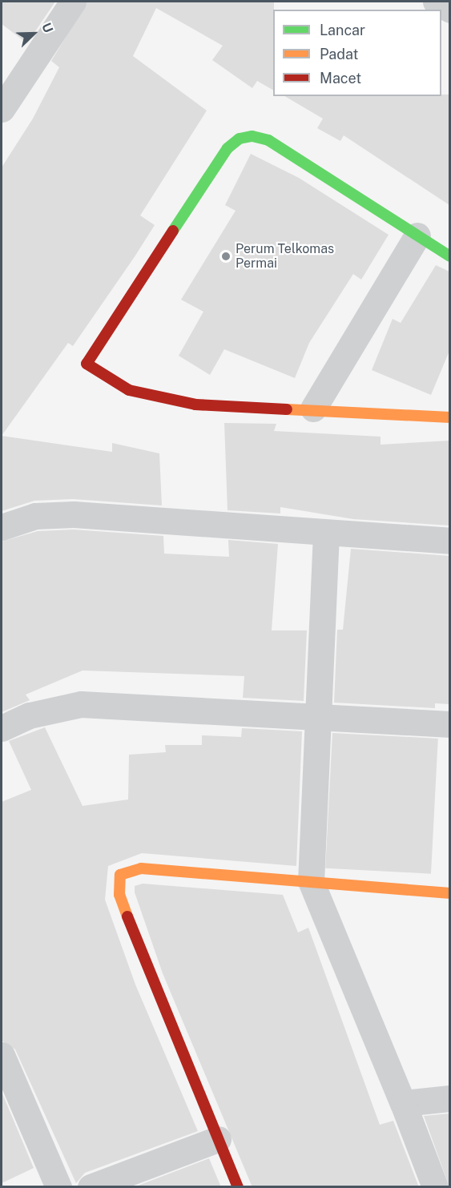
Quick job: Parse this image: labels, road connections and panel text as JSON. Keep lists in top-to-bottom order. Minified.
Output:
{"places":["Perum Telkomas Permai"],"legend":["Lancar","Padat","Macet"],"north":"top right"}
